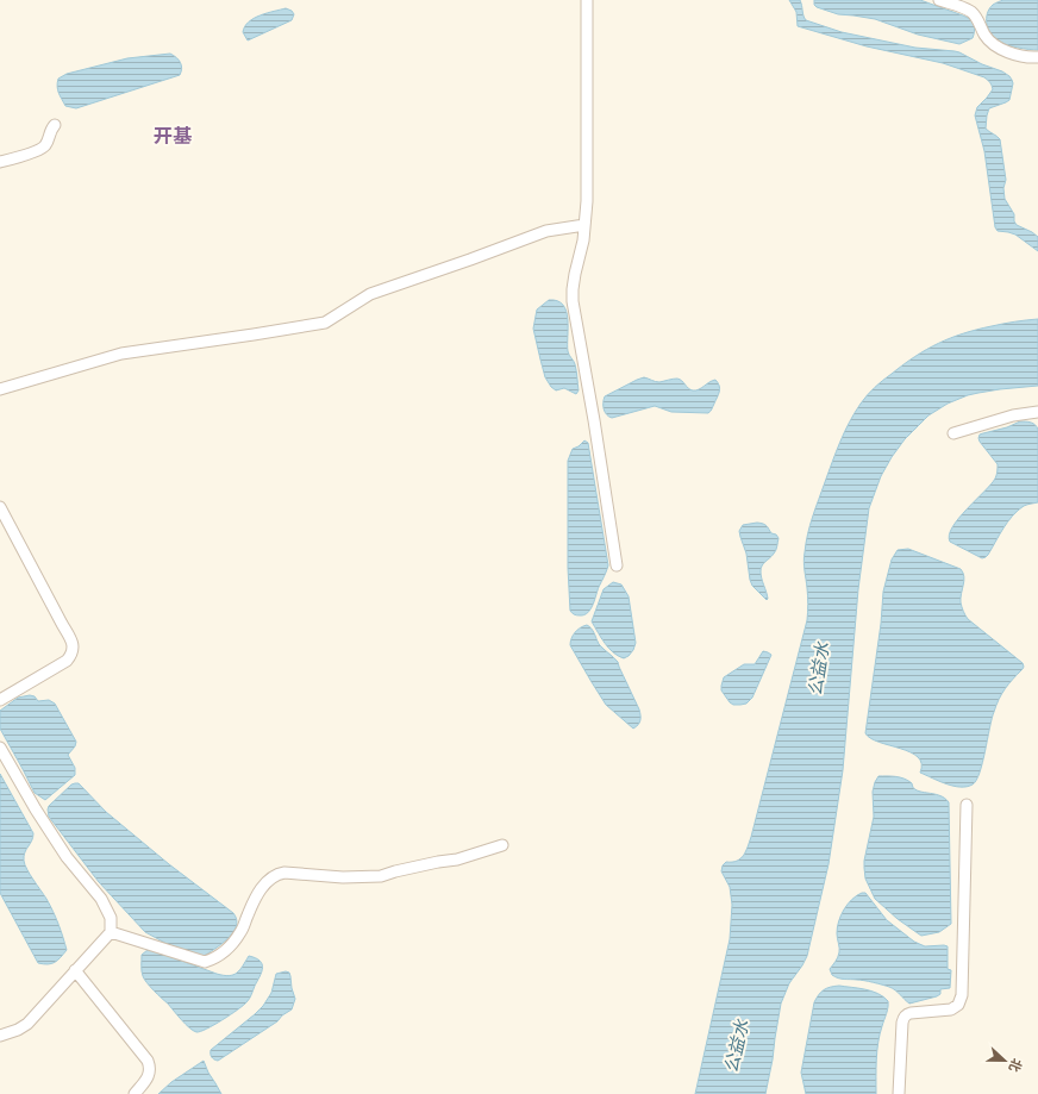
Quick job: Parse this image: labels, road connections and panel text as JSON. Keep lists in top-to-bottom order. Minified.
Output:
{"districts":["开基"],"water":["公益水"],"north":"right"}
